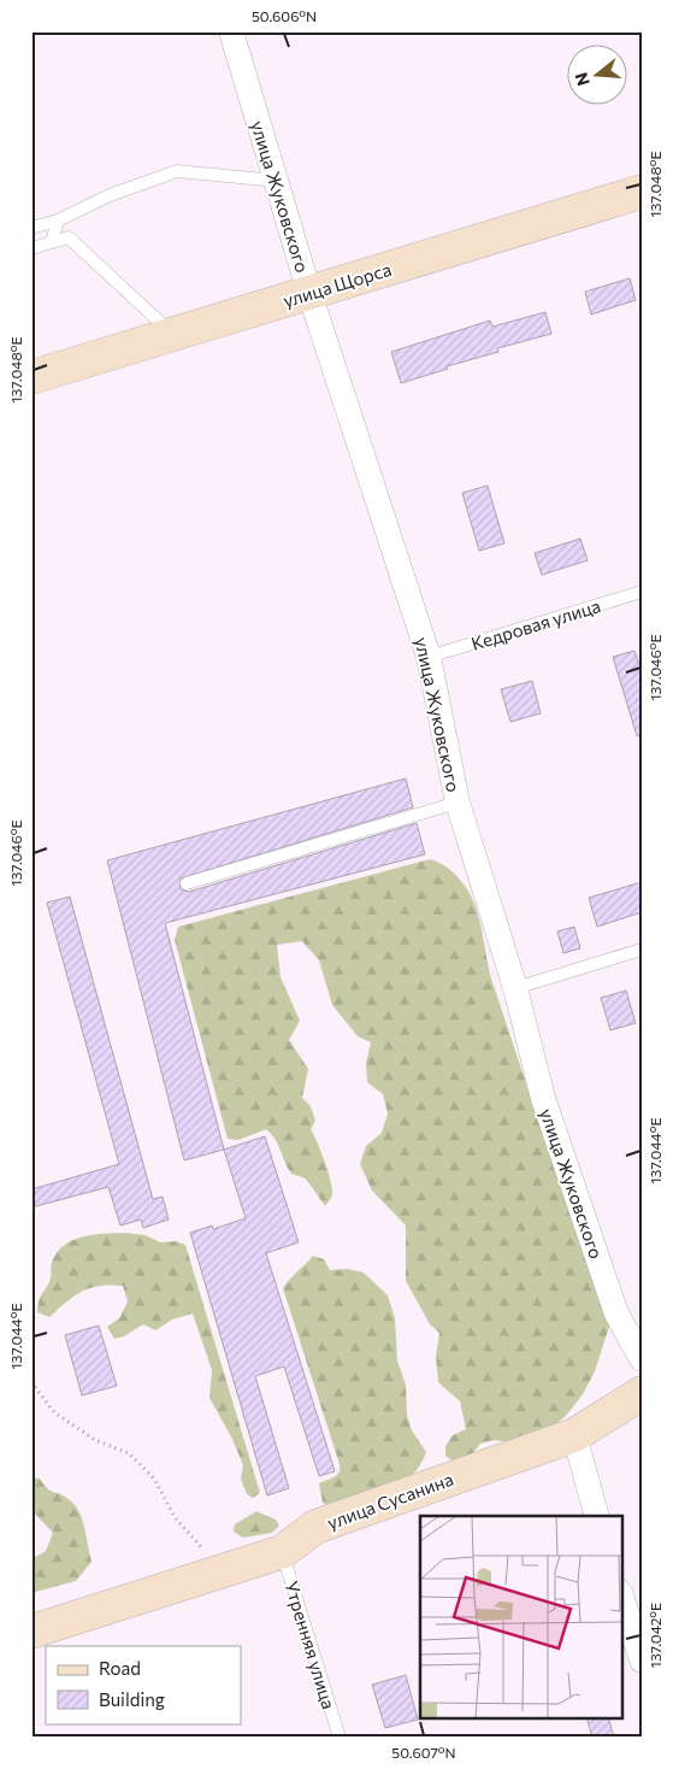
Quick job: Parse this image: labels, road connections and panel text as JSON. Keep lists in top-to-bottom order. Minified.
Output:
{"streets":{"street":["улица Жуковского","улица Щорса","улица Сусанина"],"lane":["Кедровая улица","Утренняя улица"]},"crossings":[["улица Жуковского","улица Щорса"],["улица Жуковского","Кедровая улица"],["улица Сусанина","Утренняя улица"]],"legend":["Road","Building"],"north":"left","coordinates":["50.606°N","137.048°E","137.046°E","137.044°E","137.042°E","50.607°N"]}
